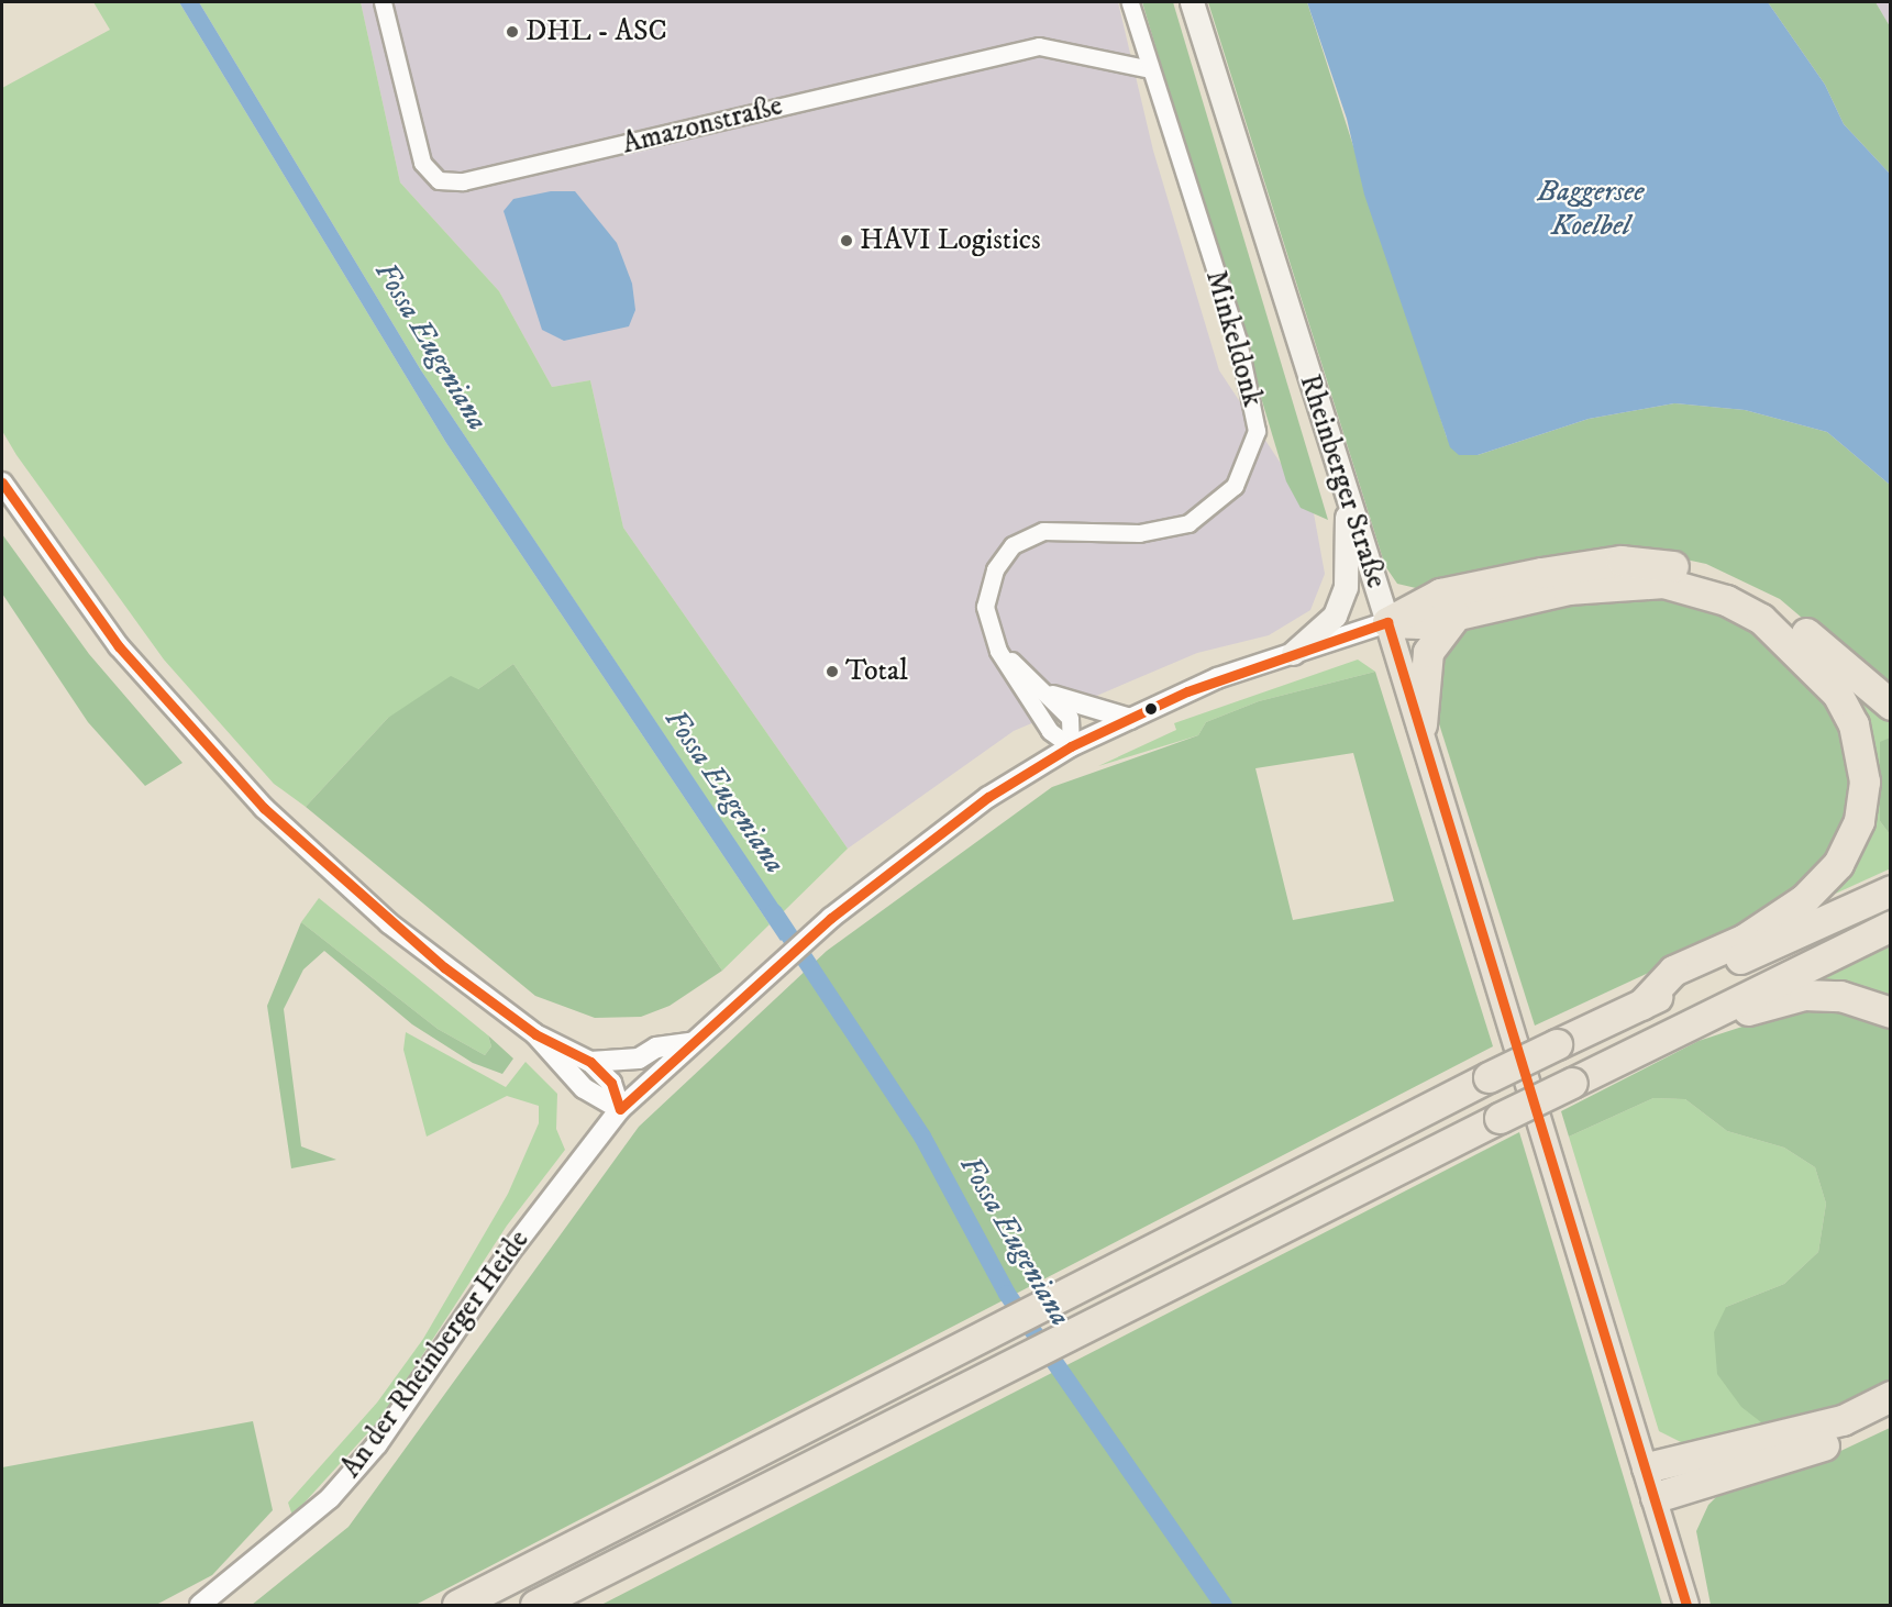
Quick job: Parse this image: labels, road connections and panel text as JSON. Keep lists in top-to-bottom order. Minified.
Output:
{"streets":{"main road":["Rheinberger Straße"],"street":["Amazonstraße","Minkeldonk","An der Rheinberger Heide"]},"crossings":[["Amazonstraße","Minkeldonk"],["Minkeldonk","An der Rheinberger Heide"],["Rheinberger Straße","An der Rheinberger Heide"]],"water":["Baggersee Koelbel","Fossa Eugeniana"],"places":["DHL - ASC","HAVI Logistics","Total"]}
